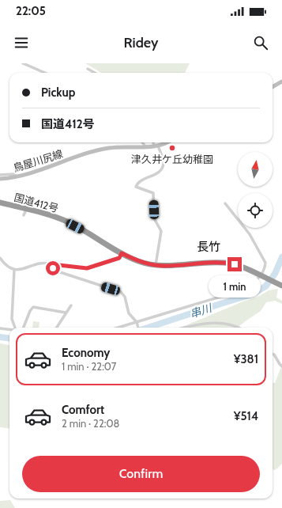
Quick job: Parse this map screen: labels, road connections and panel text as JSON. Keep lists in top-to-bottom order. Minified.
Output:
{"streets":{"highway":["国道412号"],"main road":["鳥屋川尻線"]},"districts":["長竹"],"water":["串川"],"places":["津久井ケ丘幼稚園"],"north":"top","page":{"status":"22:05","header":"Ridey","banner":["Pickup","国道412号"],"bubble":"1 min","list":[{"name":"Economy","note":"1 min · 22:07","value":"¥381"},{"name":"Comfort","note":"2 min · 22:08","value":"¥514"}],"buttons":"Confirm"}}
